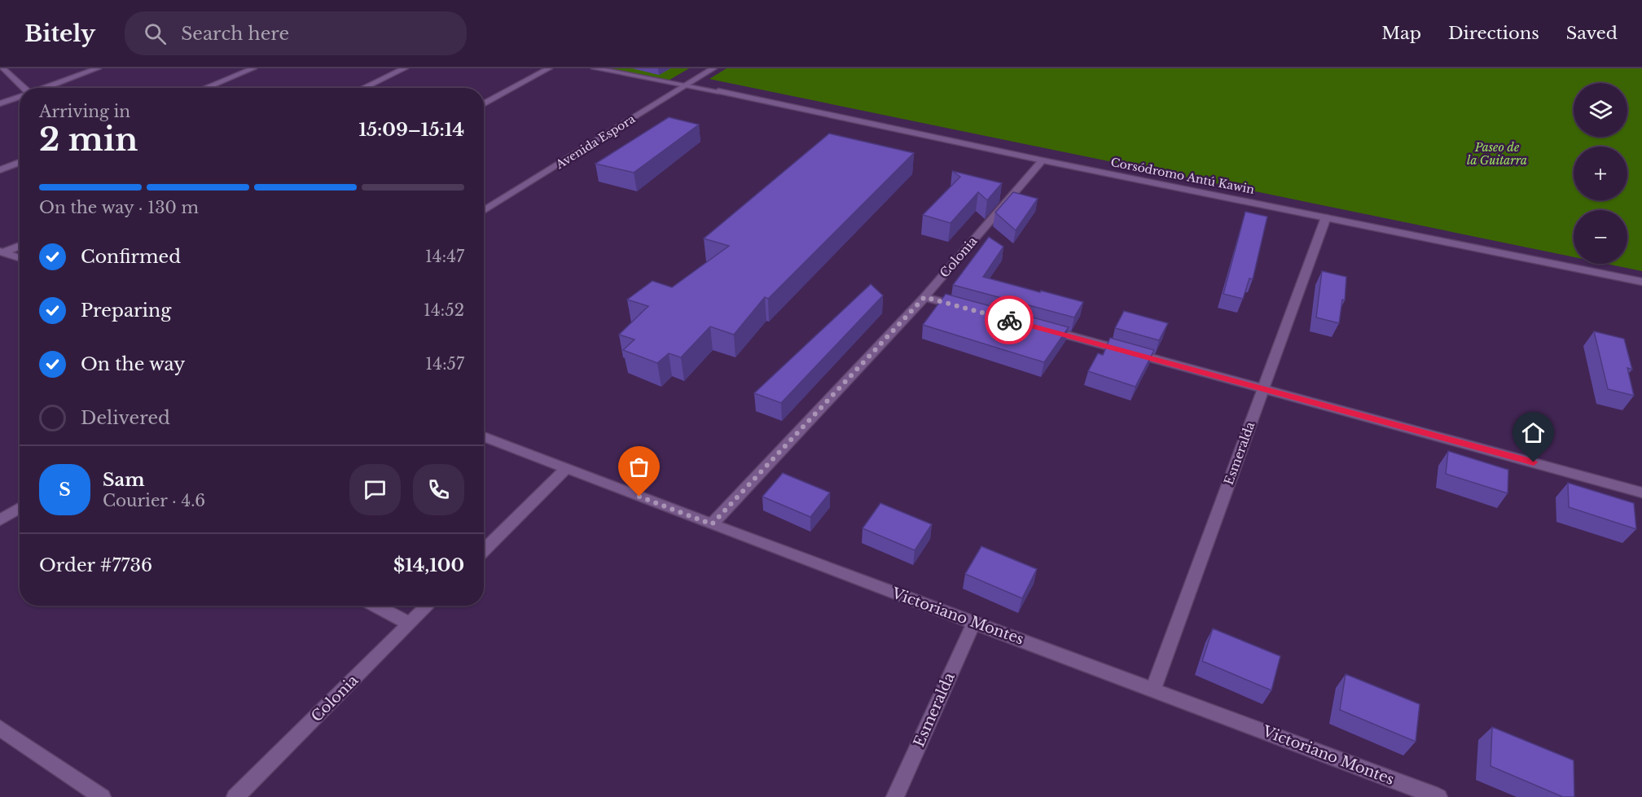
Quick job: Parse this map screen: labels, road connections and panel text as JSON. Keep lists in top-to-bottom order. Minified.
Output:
{"streets":{"street":["Avenida Espora","Corsódromo Antú Kawin","Colonia","Esmeralda","Victoriano Montes"]},"crossings":[["Avenida Espora","Corsódromo Antú Kawin"],["Corsódromo Antú Kawin","Colonia"],["Corsódromo Antú Kawin","Esmeralda"],["Colonia","Victoriano Montes"],["Esmeralda","Victoriano Montes"]],"parks":["Paseo de la Guitarra"],"page":{"header":"Bitely","search":"Search here","nav":["Map","Directions","Saved"],"map_buttons":["+","−"],"heading":["2 min","Arriving in","15:09–15:14"],"panel":["Sam","Courier · 4.6","Order #7736","$14,100"],"bar":"On the way · 130 m","list":[["Confirmed","14:47"],["Preparing","14:52"],["On the way","14:57"],"Delivered"],"round":"S"}}
